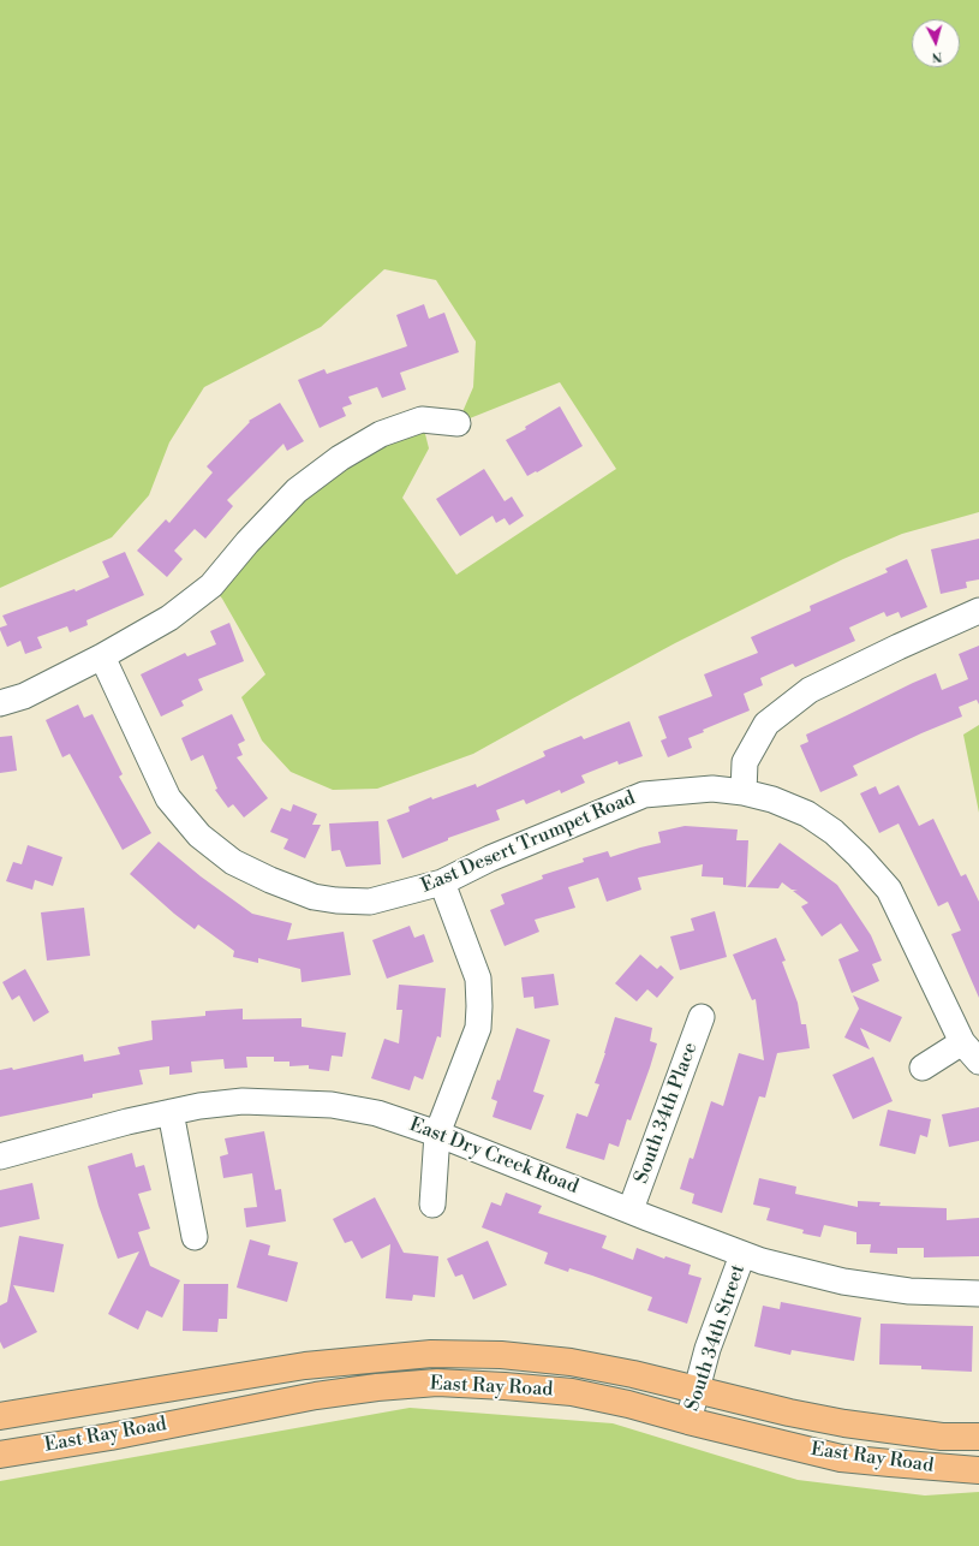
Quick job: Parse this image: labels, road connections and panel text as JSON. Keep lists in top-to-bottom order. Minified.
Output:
{"streets":{"main road":["East Ray Road"],"street":["East Desert Trumpet Road","South 34th Place","East Dry Creek Road","South 34th Street"]},"crossings":[["South 34th Place","East Dry Creek Road"],["East Dry Creek Road","South 34th Street"],["South 34th Street","East Ray Road"]],"north":"bottom"}
